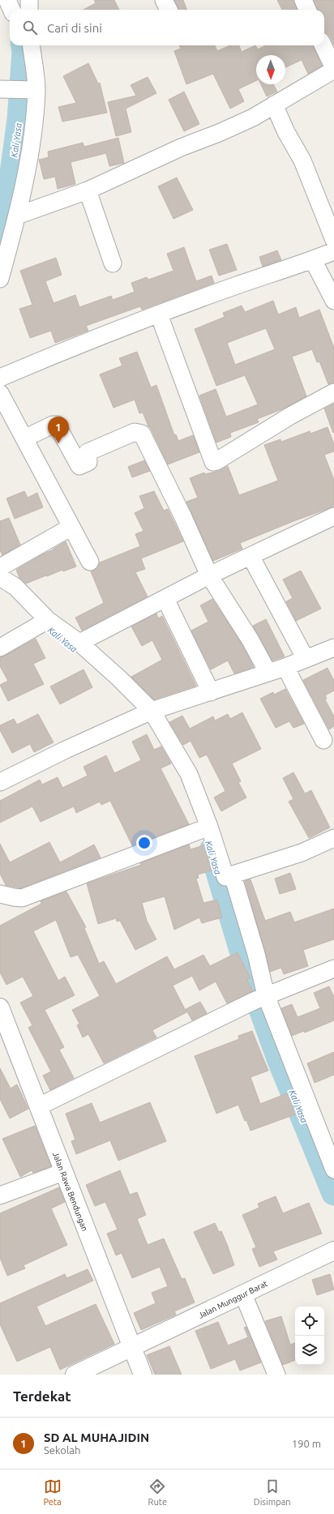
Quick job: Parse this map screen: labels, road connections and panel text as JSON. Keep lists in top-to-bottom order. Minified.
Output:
{"streets":{"street":["Jalan Rawa Bendungan","Jalan Munggur Barat"]},"crossings":[["Jalan Rawa Bendungan","Jalan Munggur Barat"]],"water":["Kali Yasa"],"north":"bottom","page":{"search":"Cari di sini","pins":"1","heading":"Terdekat","list":[{"mark":"1","name":"SD AL MUHAJIDIN","note":"Sekolah","value":"190 m"}],"nav":["Peta","Rute","Disimpan"]}}
